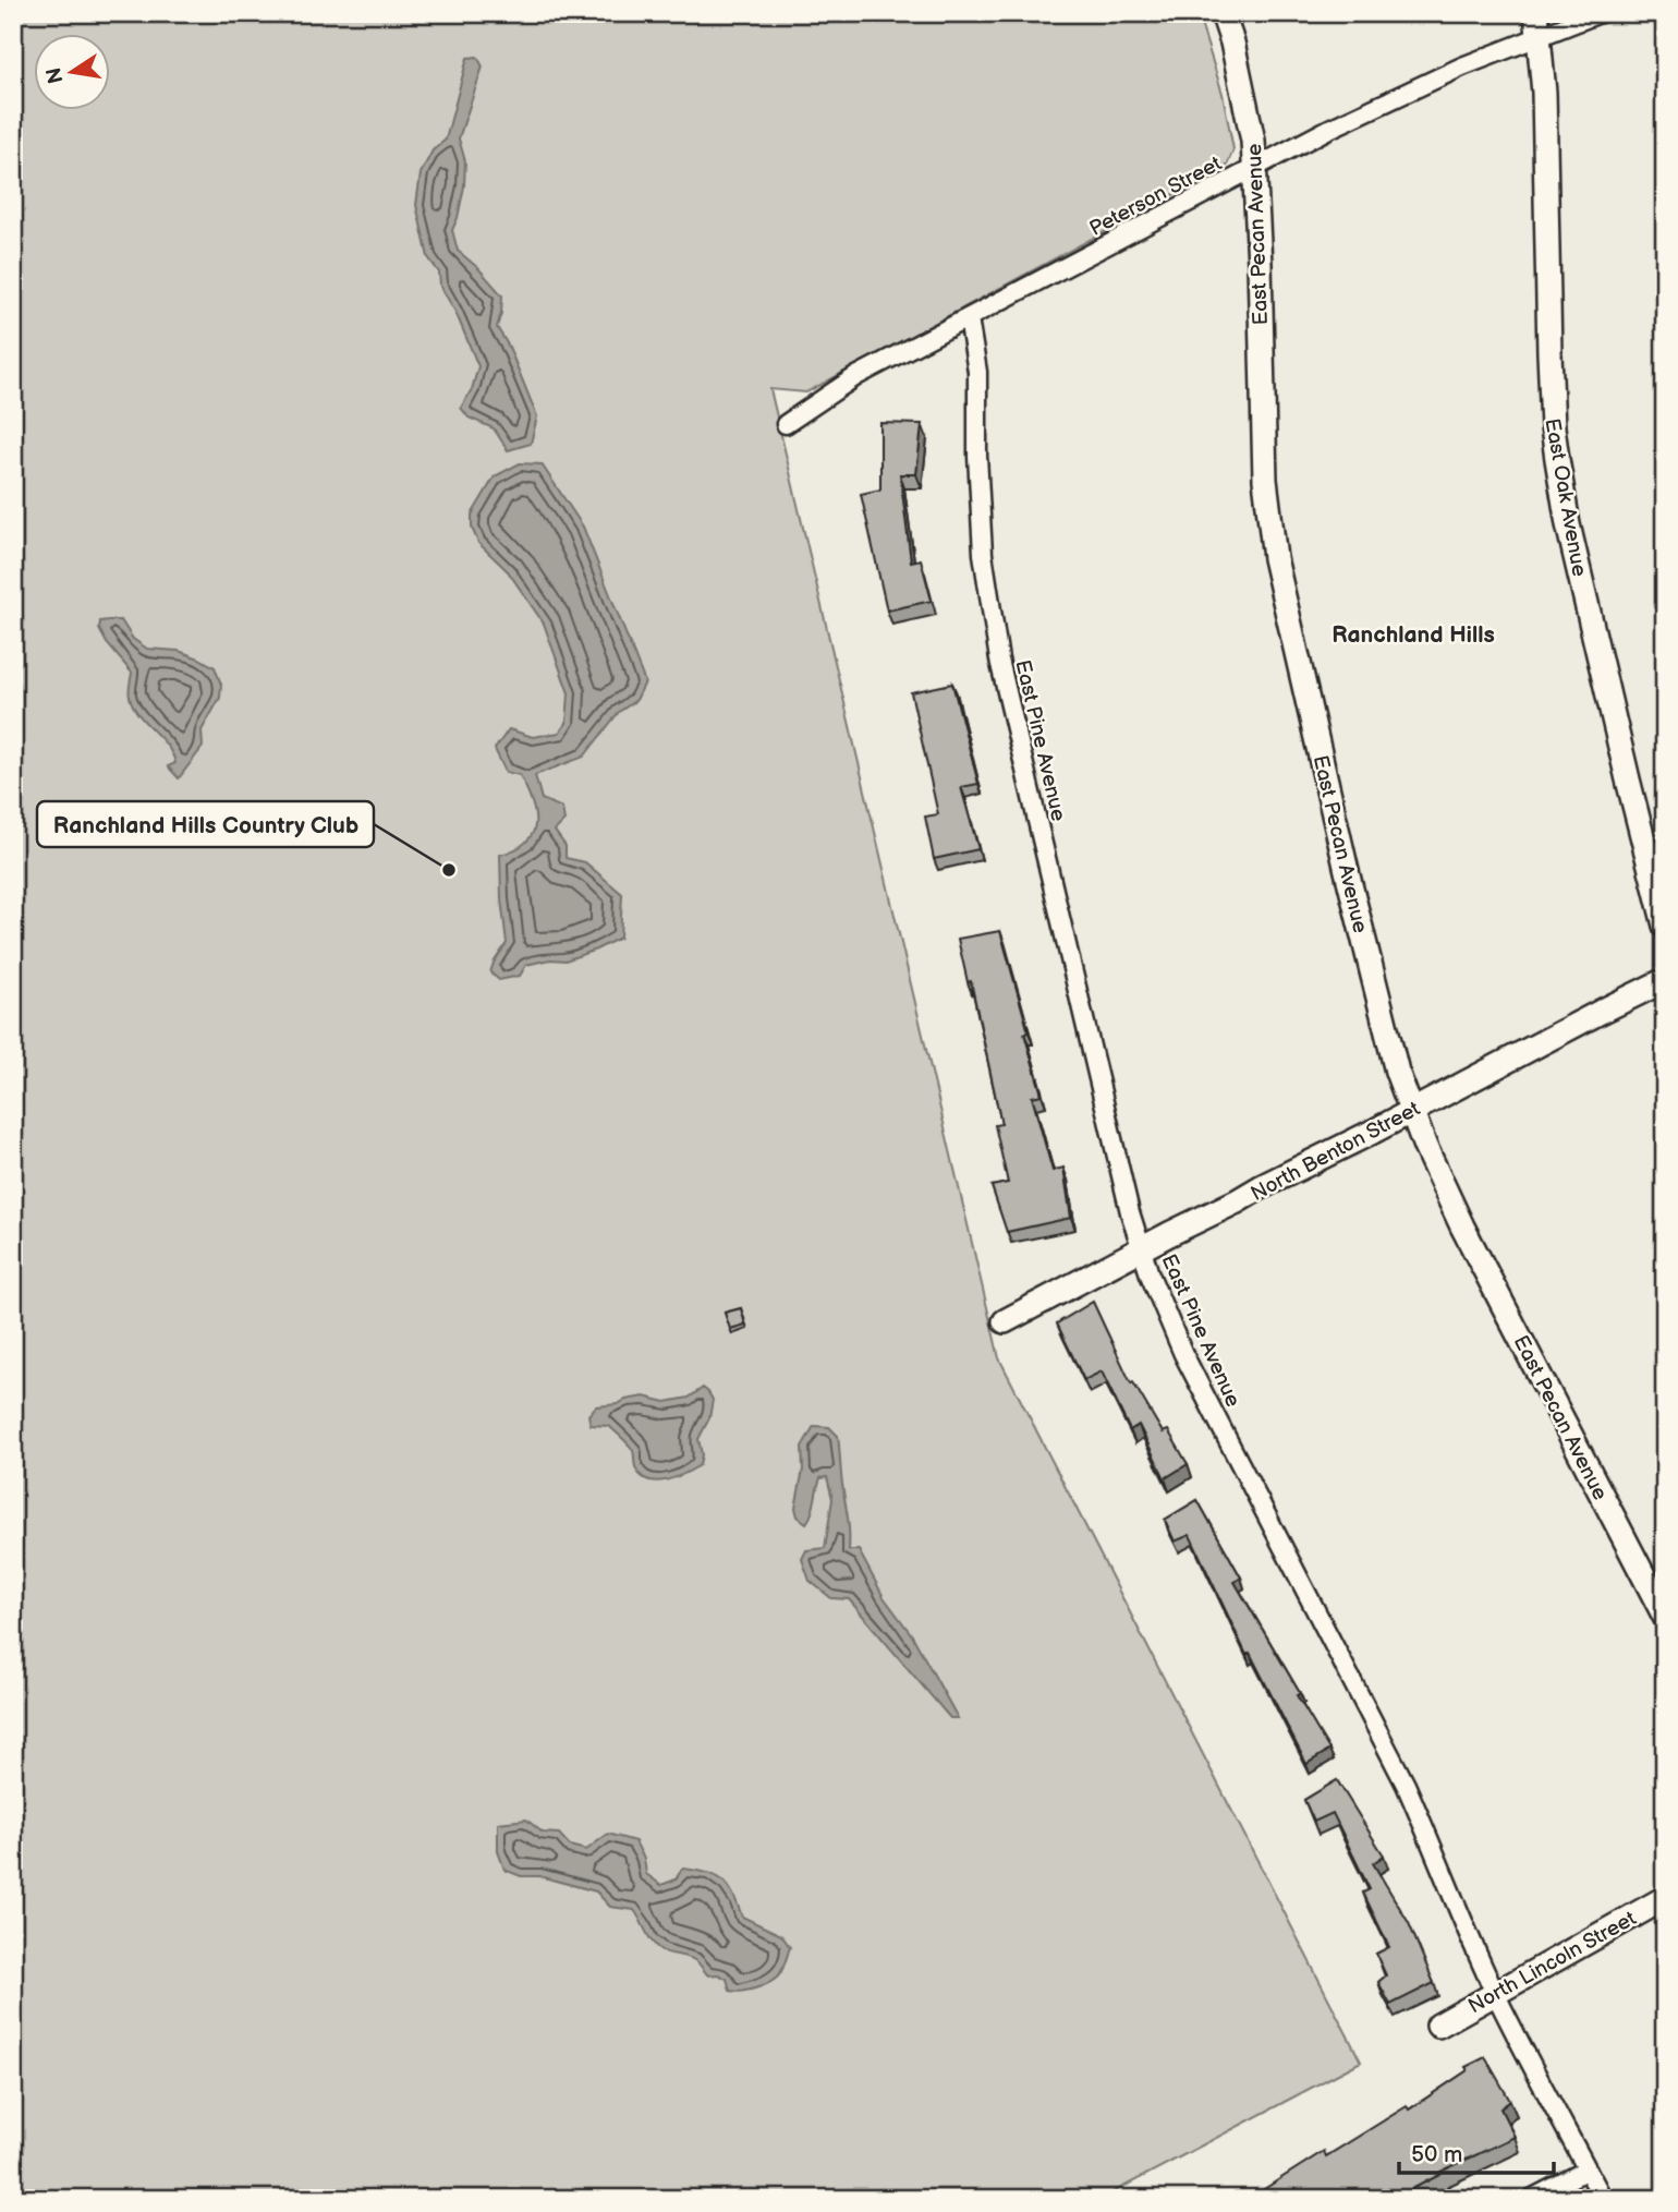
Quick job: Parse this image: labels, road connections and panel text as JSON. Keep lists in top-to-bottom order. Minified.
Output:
{"streets":{"street":["Peterson Street","East Pecan Avenue","East Oak Avenue","East Pine Avenue","North Benton Street","North Lincoln Street"]},"crossings":[["Peterson Street","East Pecan Avenue"],["Peterson Street","East Oak Avenue"],["Peterson Street","East Pine Avenue"],["East Pecan Avenue","North Benton Street"],["East Pine Avenue","North Benton Street"],["East Pine Avenue","North Lincoln Street"]],"districts":["Ranchland Hills"],"places":["Ranchland Hills Country Club"],"scale_bar":"50 m","north":"left"}
